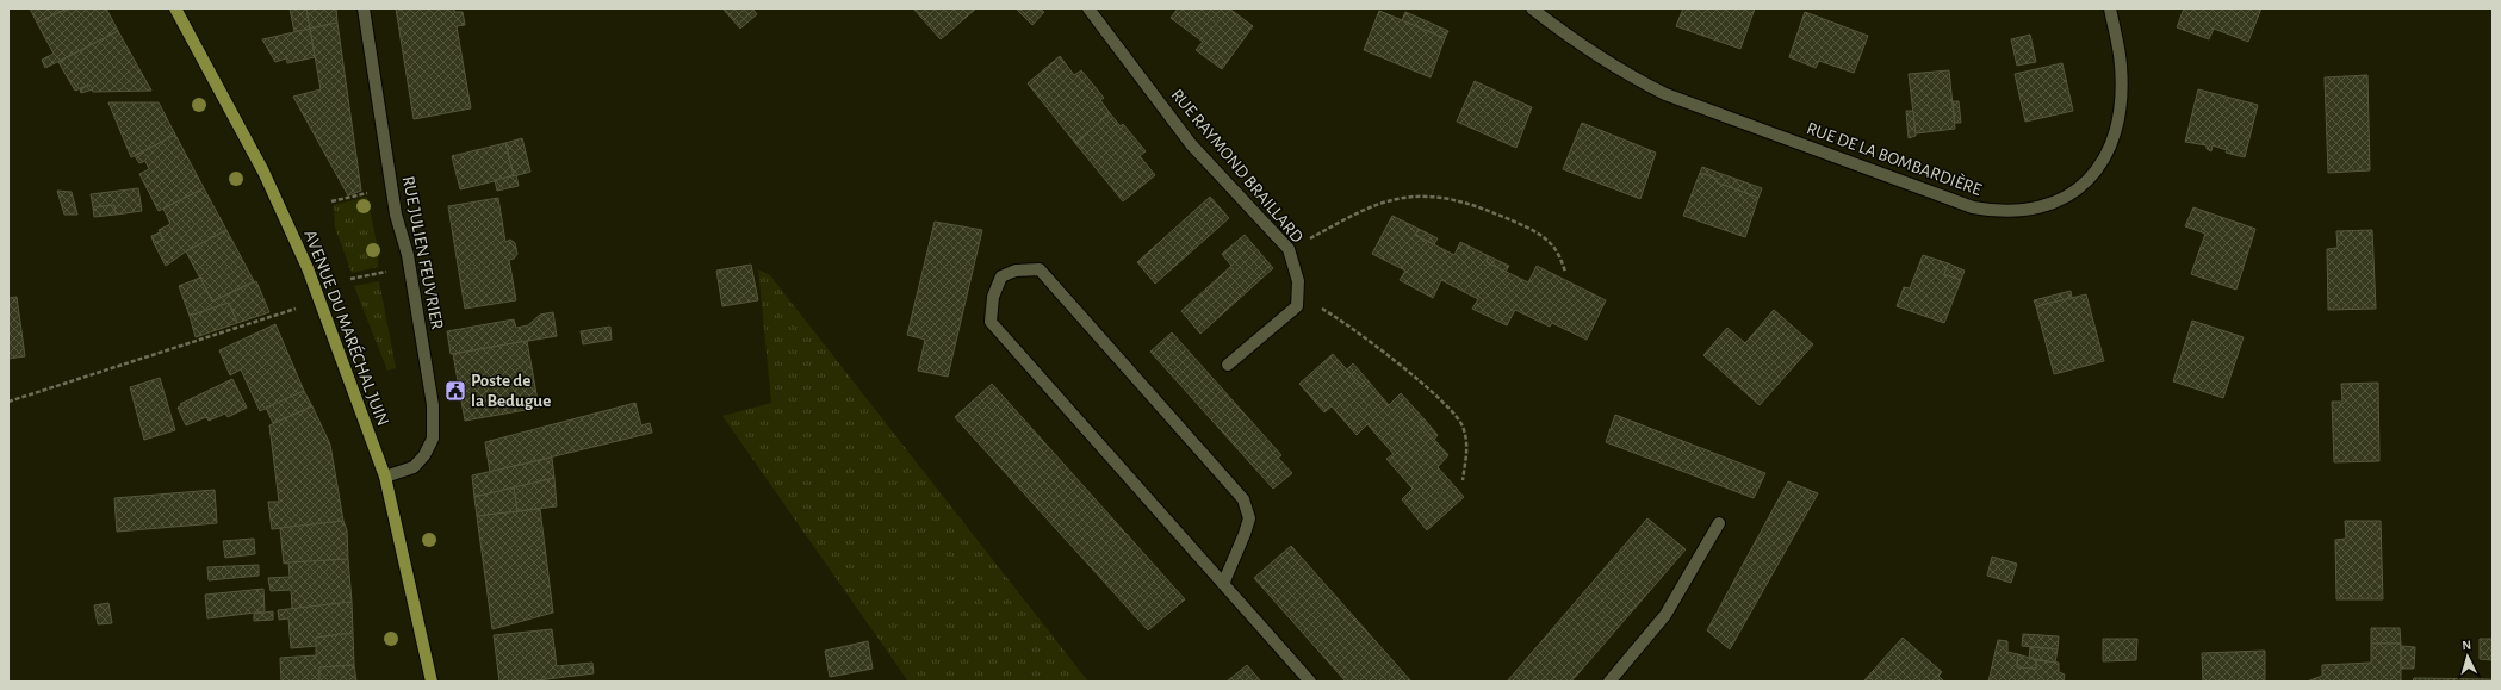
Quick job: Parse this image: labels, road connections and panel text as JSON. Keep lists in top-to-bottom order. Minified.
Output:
{"streets":{"main road":["AVENUE DU MARÉCHAL JUIN"],"street":["RUE DE LA BOMBARDIÈRE","RUE RAYMOND BRAILLARD","RUE JULIEN FEUVRIER"]},"crossings":[["RUE JULIEN FEUVRIER","AVENUE DU MARÉCHAL JUIN"]],"places":{"public building":["Poste de la Bedugue"]},"north":"top"}
